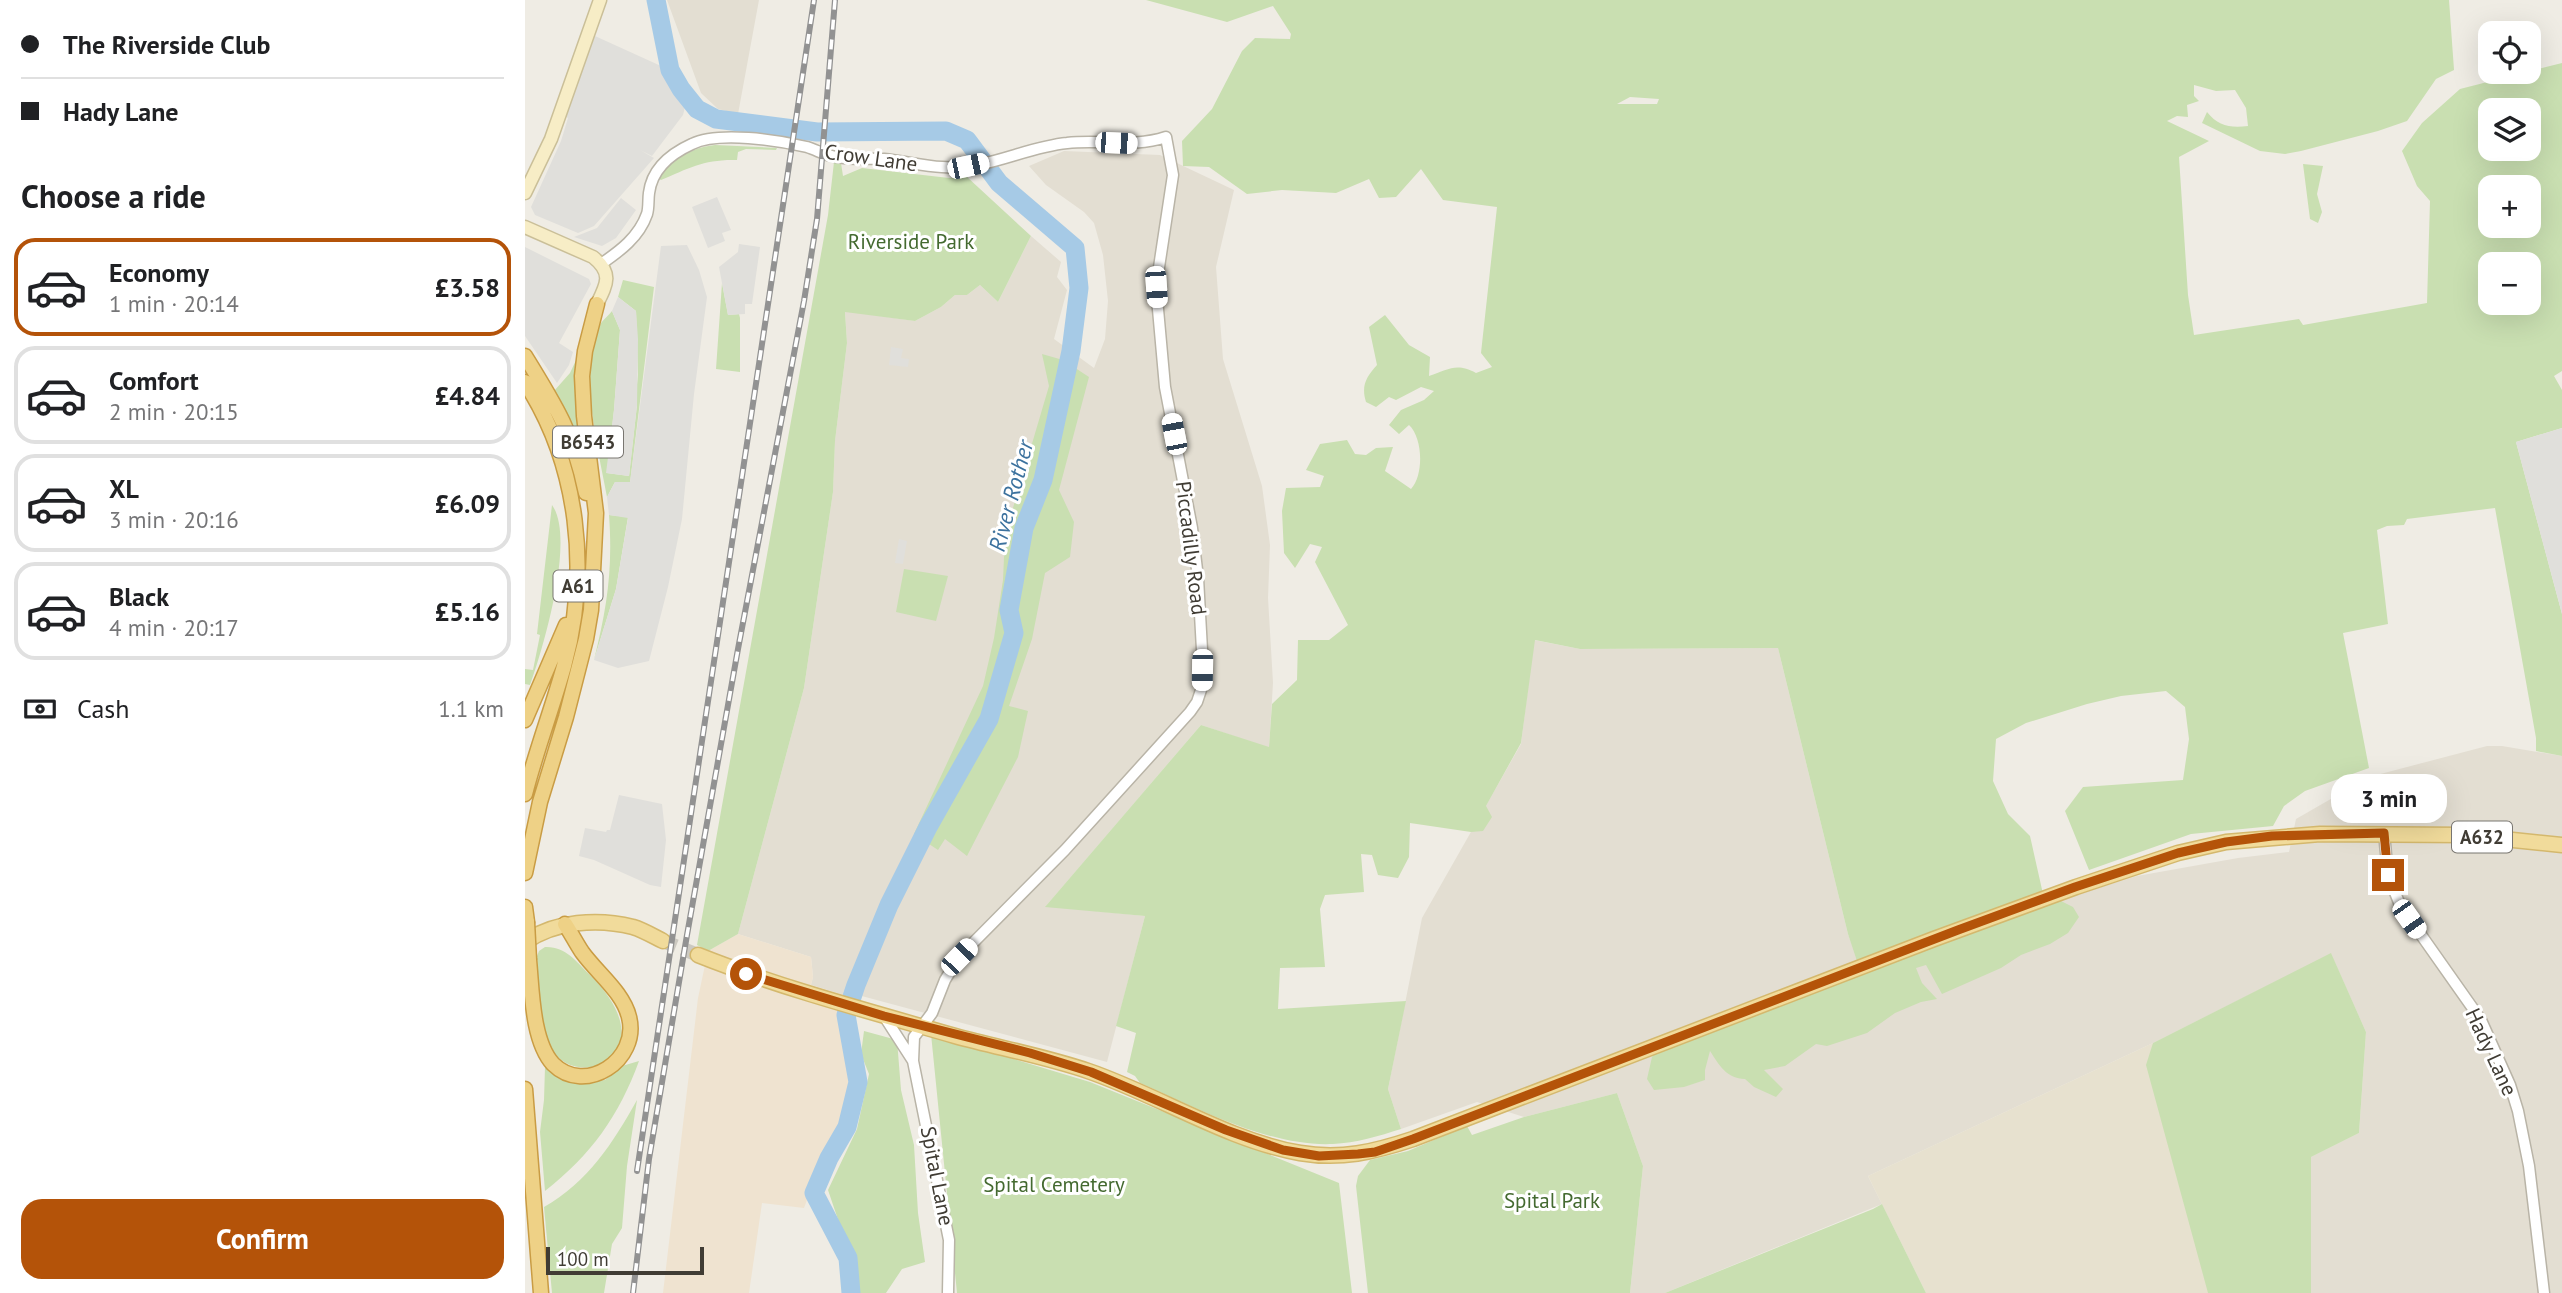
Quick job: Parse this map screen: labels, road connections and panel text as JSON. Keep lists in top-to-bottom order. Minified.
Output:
{"streets":{"highway":["B6543","A61"],"main road":["A632"],"street":["Crow Lane","Piccadilly Road","Hady Lane","Spital Lane"]},"crossings":[["Crow Lane","B6543"],["Crow Lane","Piccadilly Road"],["B6543","A61"],["Piccadilly Road","A632"],["Piccadilly Road","Spital Lane"],["A632","Hady Lane"],["A632","Spital Lane"]],"water":["River Rother"],"parks":["Riverside Park","Spital Cemetery","Spital Park"],"scale_bar":"100 m","page":{"banner":["The Riverside Club","Hady Lane"],"map_buttons":["+","−"],"heading":"Choose a ride","list":[{"name":"Economy","note":"1 min · 20:14","value":"£3.58"},{"name":"Comfort","note":"2 min · 20:15","value":"£4.84"},{"name":"XL","note":"3 min · 20:16","value":"£6.09"},{"name":"Black","note":"4 min · 20:17","value":"£5.16"}],"pay":["Cash","1.1 km"],"bubble":"3 min","buttons":"Confirm","scale":"100 m"}}
